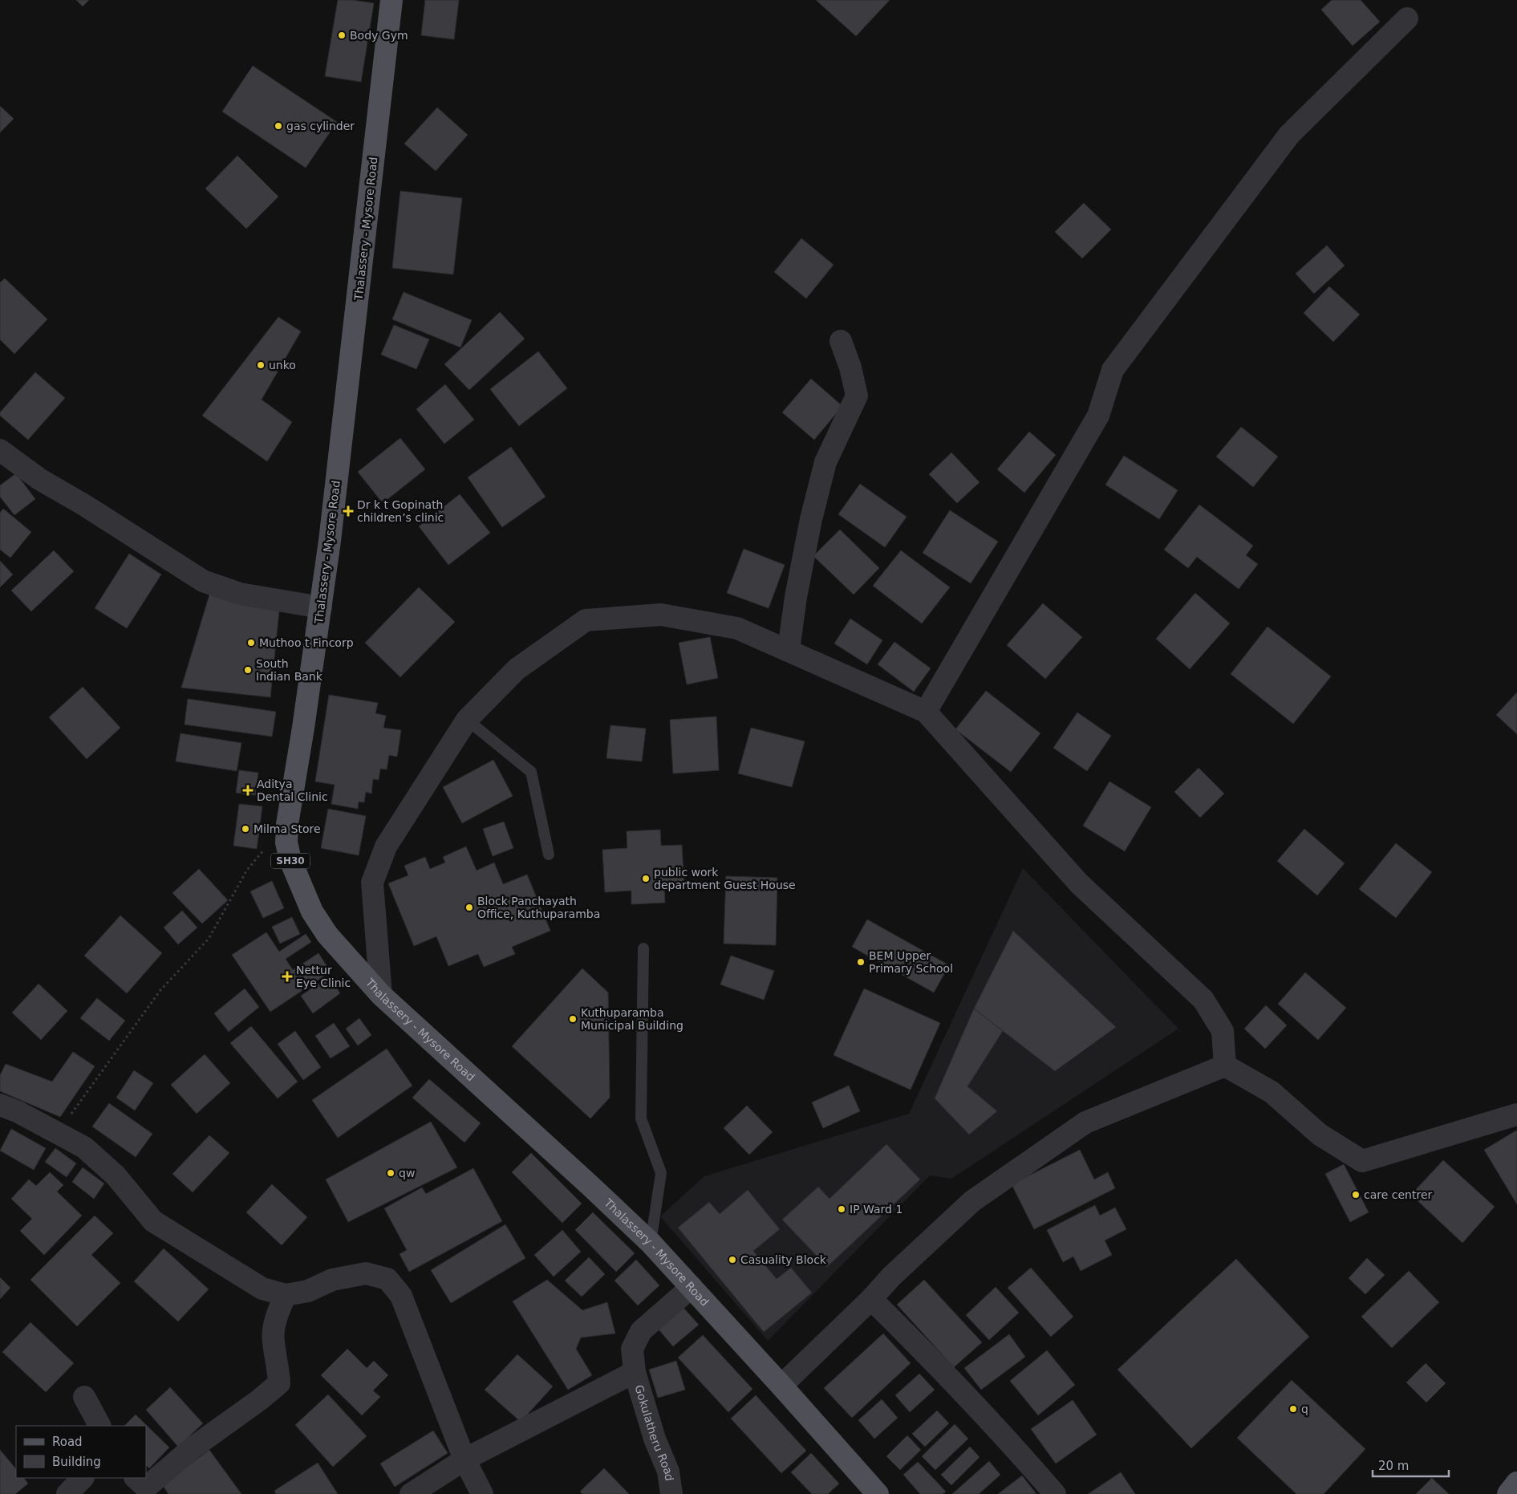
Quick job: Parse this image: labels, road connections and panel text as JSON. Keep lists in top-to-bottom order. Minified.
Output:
{"streets":{"main road":["Thalassery - Mysore Road","SH30"],"street":["Gokulatheru Road"]},"crossings":[["Thalassery - Mysore Road","Gokulatheru Road"]],"places":{"other":["Body Gym","gas cylinder","unko","Muthoo t Fincorp","South Indian Bank","Milma Store","public work department Guest House","Block Panchayath Office, Kuthuparamba","BEM Upper Primary School","Kuthuparamba Municipal Building","qw","care centrer","IP Ward 1","Casuality Block","q"],"health":["Dr k t Gopinath children’s clinic","Aditya Dental Clinic","Nettur Eye Clinic"]},"legend":["Road","Building"],"scale_bar":"20 m"}
